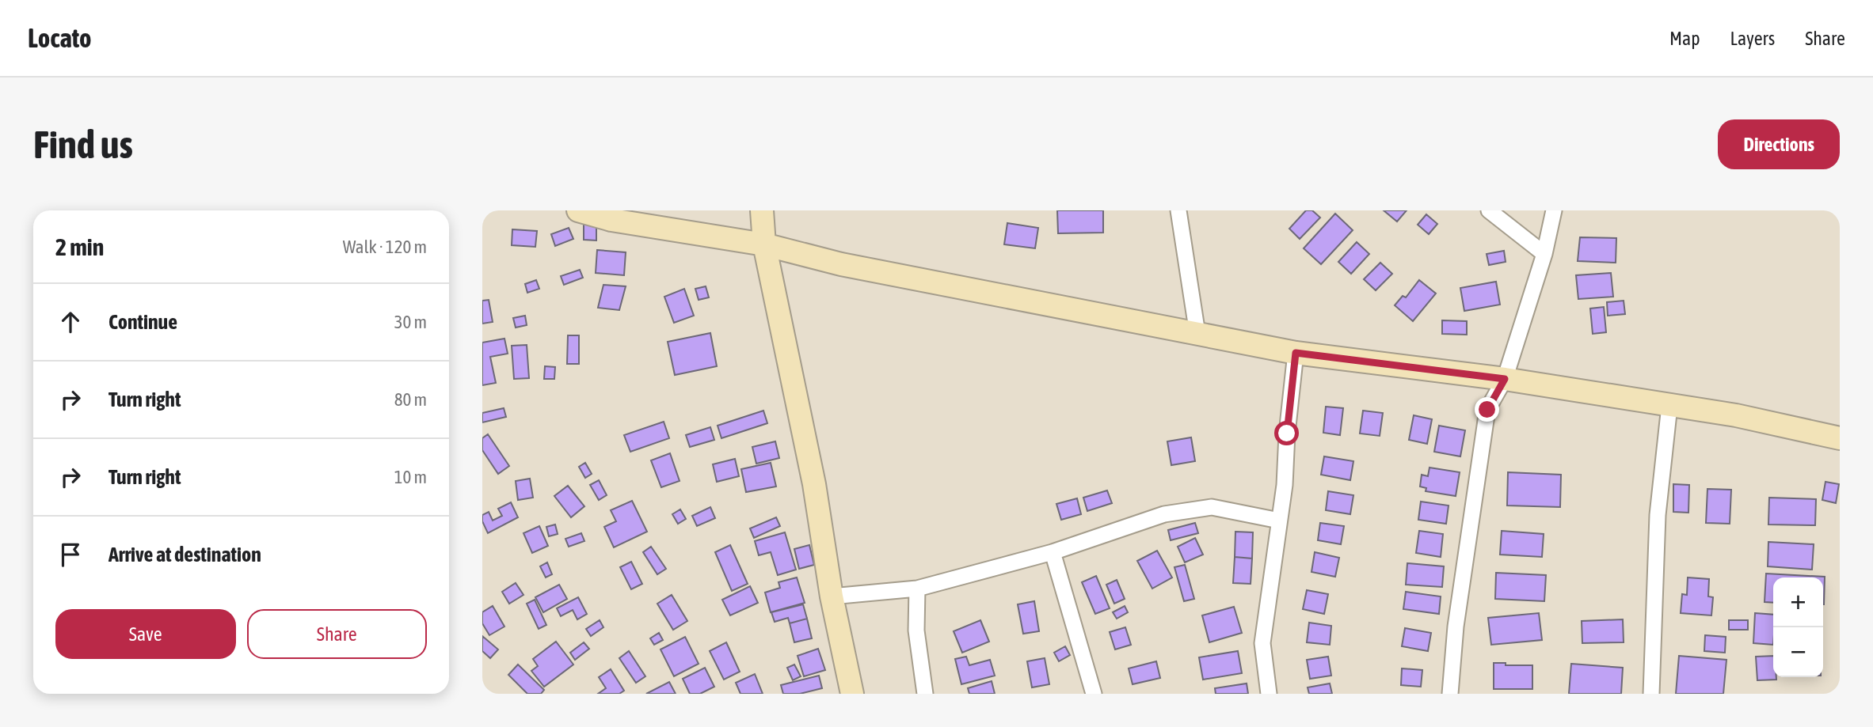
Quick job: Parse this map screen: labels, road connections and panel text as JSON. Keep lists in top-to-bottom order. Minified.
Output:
{"page":{"header":"Locato","nav":["Map","Layers","Share"],"buttons":["Directions",["Save","Share"]],"title":"Find us","heading":["2 min","Walk · 120 m"],"list":[["Continue","30 m"],["Turn right","80 m"],["Turn right","10 m"],"Arrive at destination"],"map_buttons":["+","−"]}}
